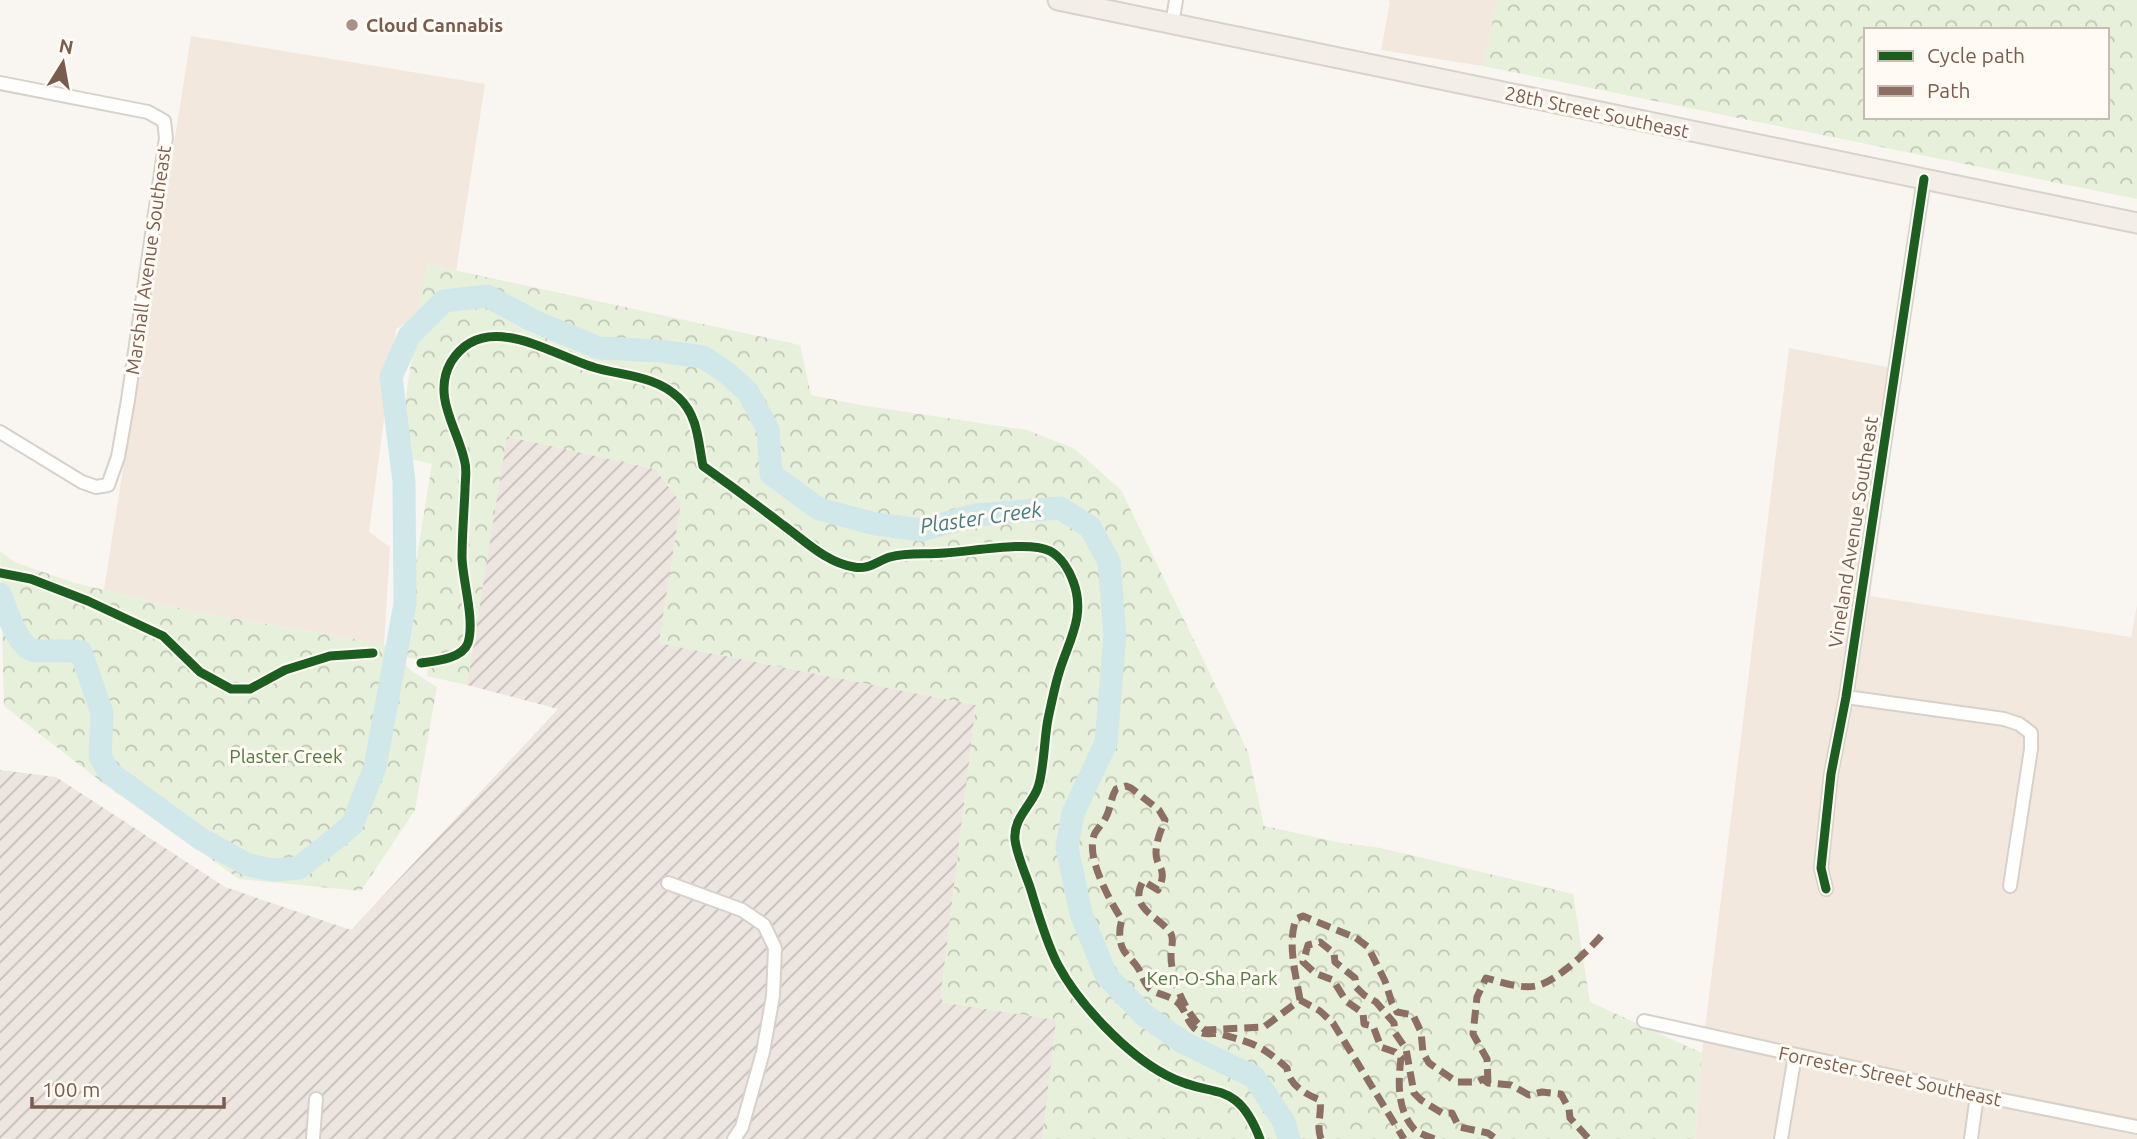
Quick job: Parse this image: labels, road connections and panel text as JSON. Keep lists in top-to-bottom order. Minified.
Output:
{"streets":{"main road":["28th Street Southeast"],"street":["Marshall Avenue Southeast","Vineland Avenue Southeast","Forrester Street Southeast"]},"crossings":[["28th Street Southeast","Vineland Avenue Southeast"]],"water":["Plaster Creek"],"parks":["Plaster Creek","Ken-O-Sha Park"],"places":["Cloud Cannabis"],"legend":["Cycle path","Path"],"scale_bar":"100 m","north":"top"}
